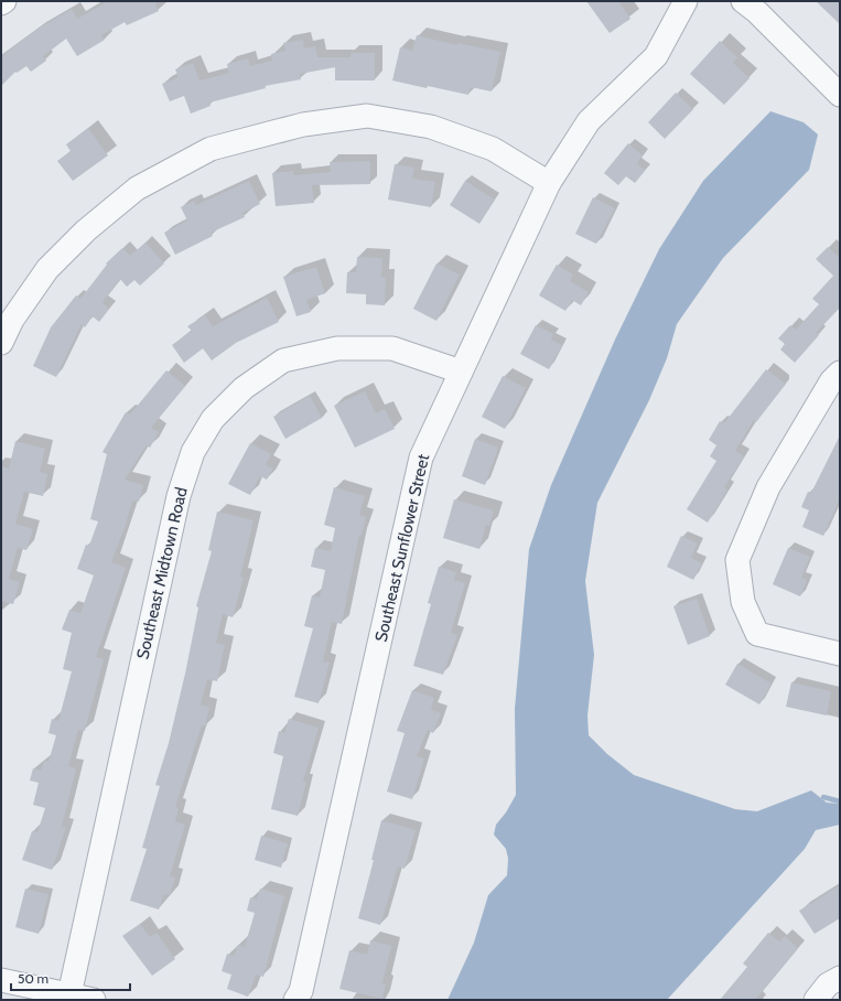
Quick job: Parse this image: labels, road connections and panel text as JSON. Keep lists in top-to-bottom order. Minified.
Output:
{"streets":{"street":["Southeast Sunflower Street","Southeast Midtown Road"]},"crossings":[["Southeast Sunflower Street","Southeast Midtown Road"]],"scale_bar":"50 m"}
